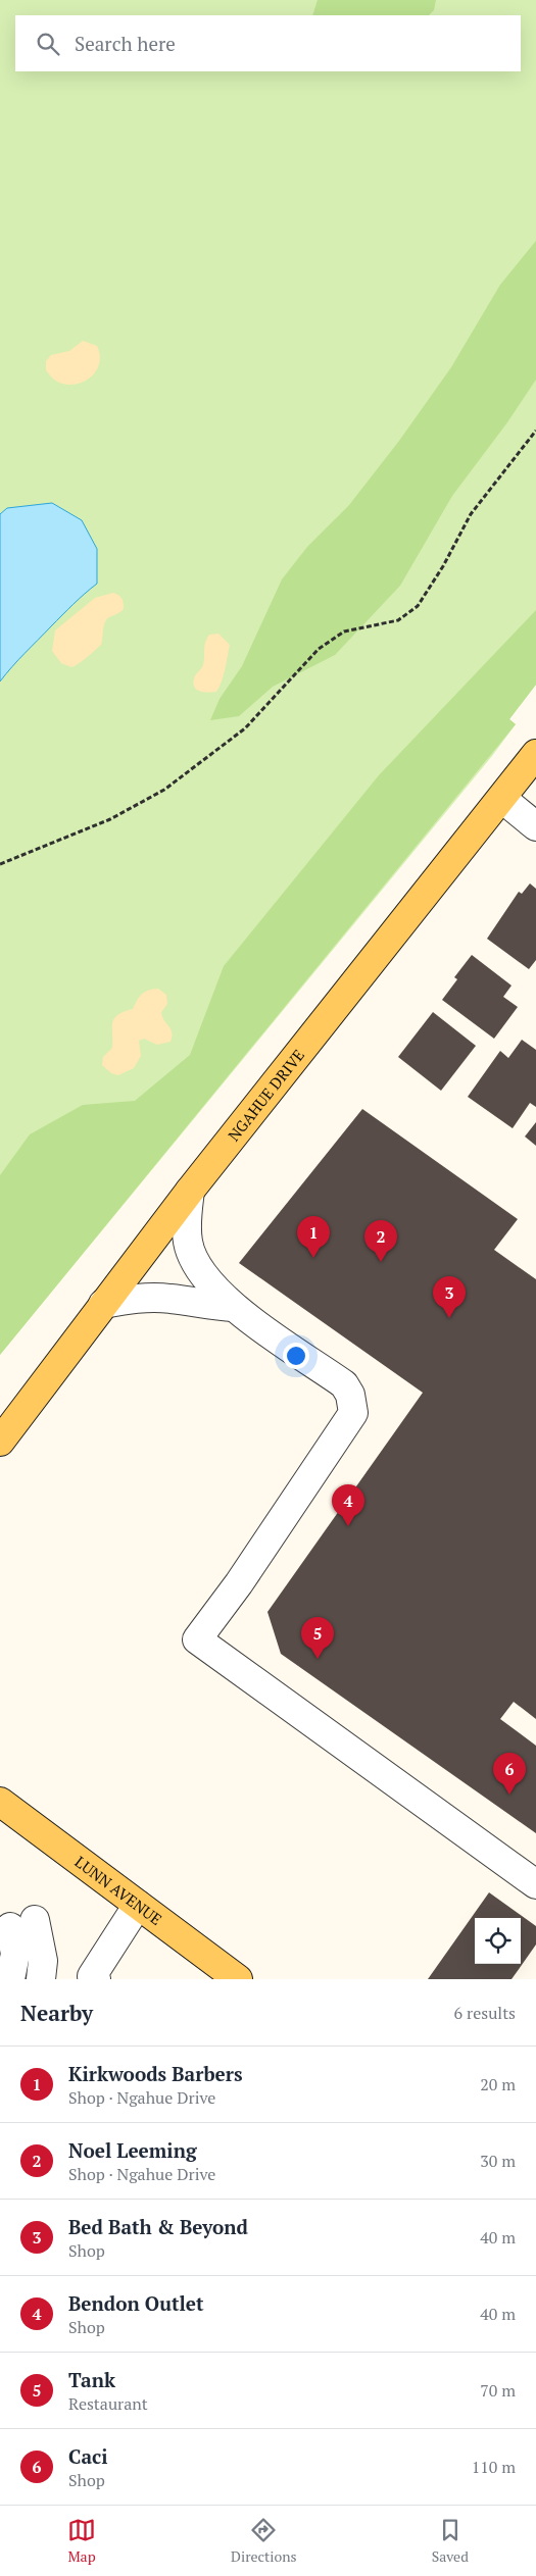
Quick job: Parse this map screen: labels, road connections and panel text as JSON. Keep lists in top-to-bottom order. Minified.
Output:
{"streets":{"main road":["NGAHUE DRIVE","LUNN AVENUE"]},"page":{"search":"Search here","pins":["1","2","3","4","5","6"],"heading":["Nearby","6 results"],"list":[{"mark":"1","name":"Kirkwoods Barbers","note":"Shop · Ngahue Drive","value":"20 m"},{"mark":"2","name":"Noel Leeming","note":"Shop · Ngahue Drive","value":"30 m"},{"mark":"3","name":"Bed Bath & Beyond","note":"Shop","value":"40 m"},{"mark":"4","name":"Bendon Outlet","note":"Shop","value":"40 m"},{"mark":"5","name":"Tank","note":"Restaurant","value":"70 m"},{"mark":"6","name":"Caci","note":"Shop","value":"110 m"}],"nav":["Map","Directions","Saved"]}}
